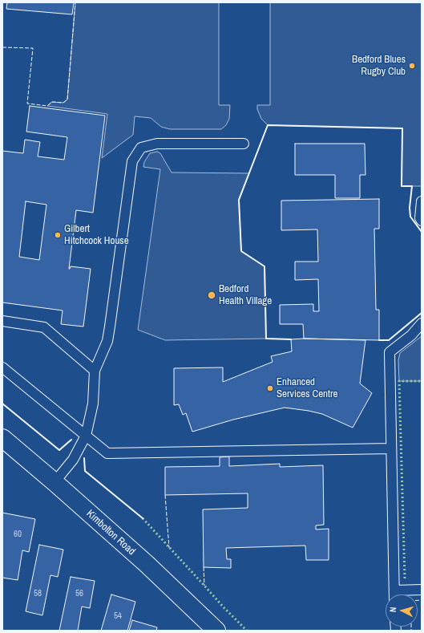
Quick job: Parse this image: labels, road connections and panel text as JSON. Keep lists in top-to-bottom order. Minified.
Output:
{"streets":{"main road":["Kimbolton Road"]},"places":["Bedford Blues Rugby Club","Gilbert Hitchcock House","Bedford Health Village","Enhanced Services Centre"],"house_numbers":["60","58","56","54"],"north":"left"}
